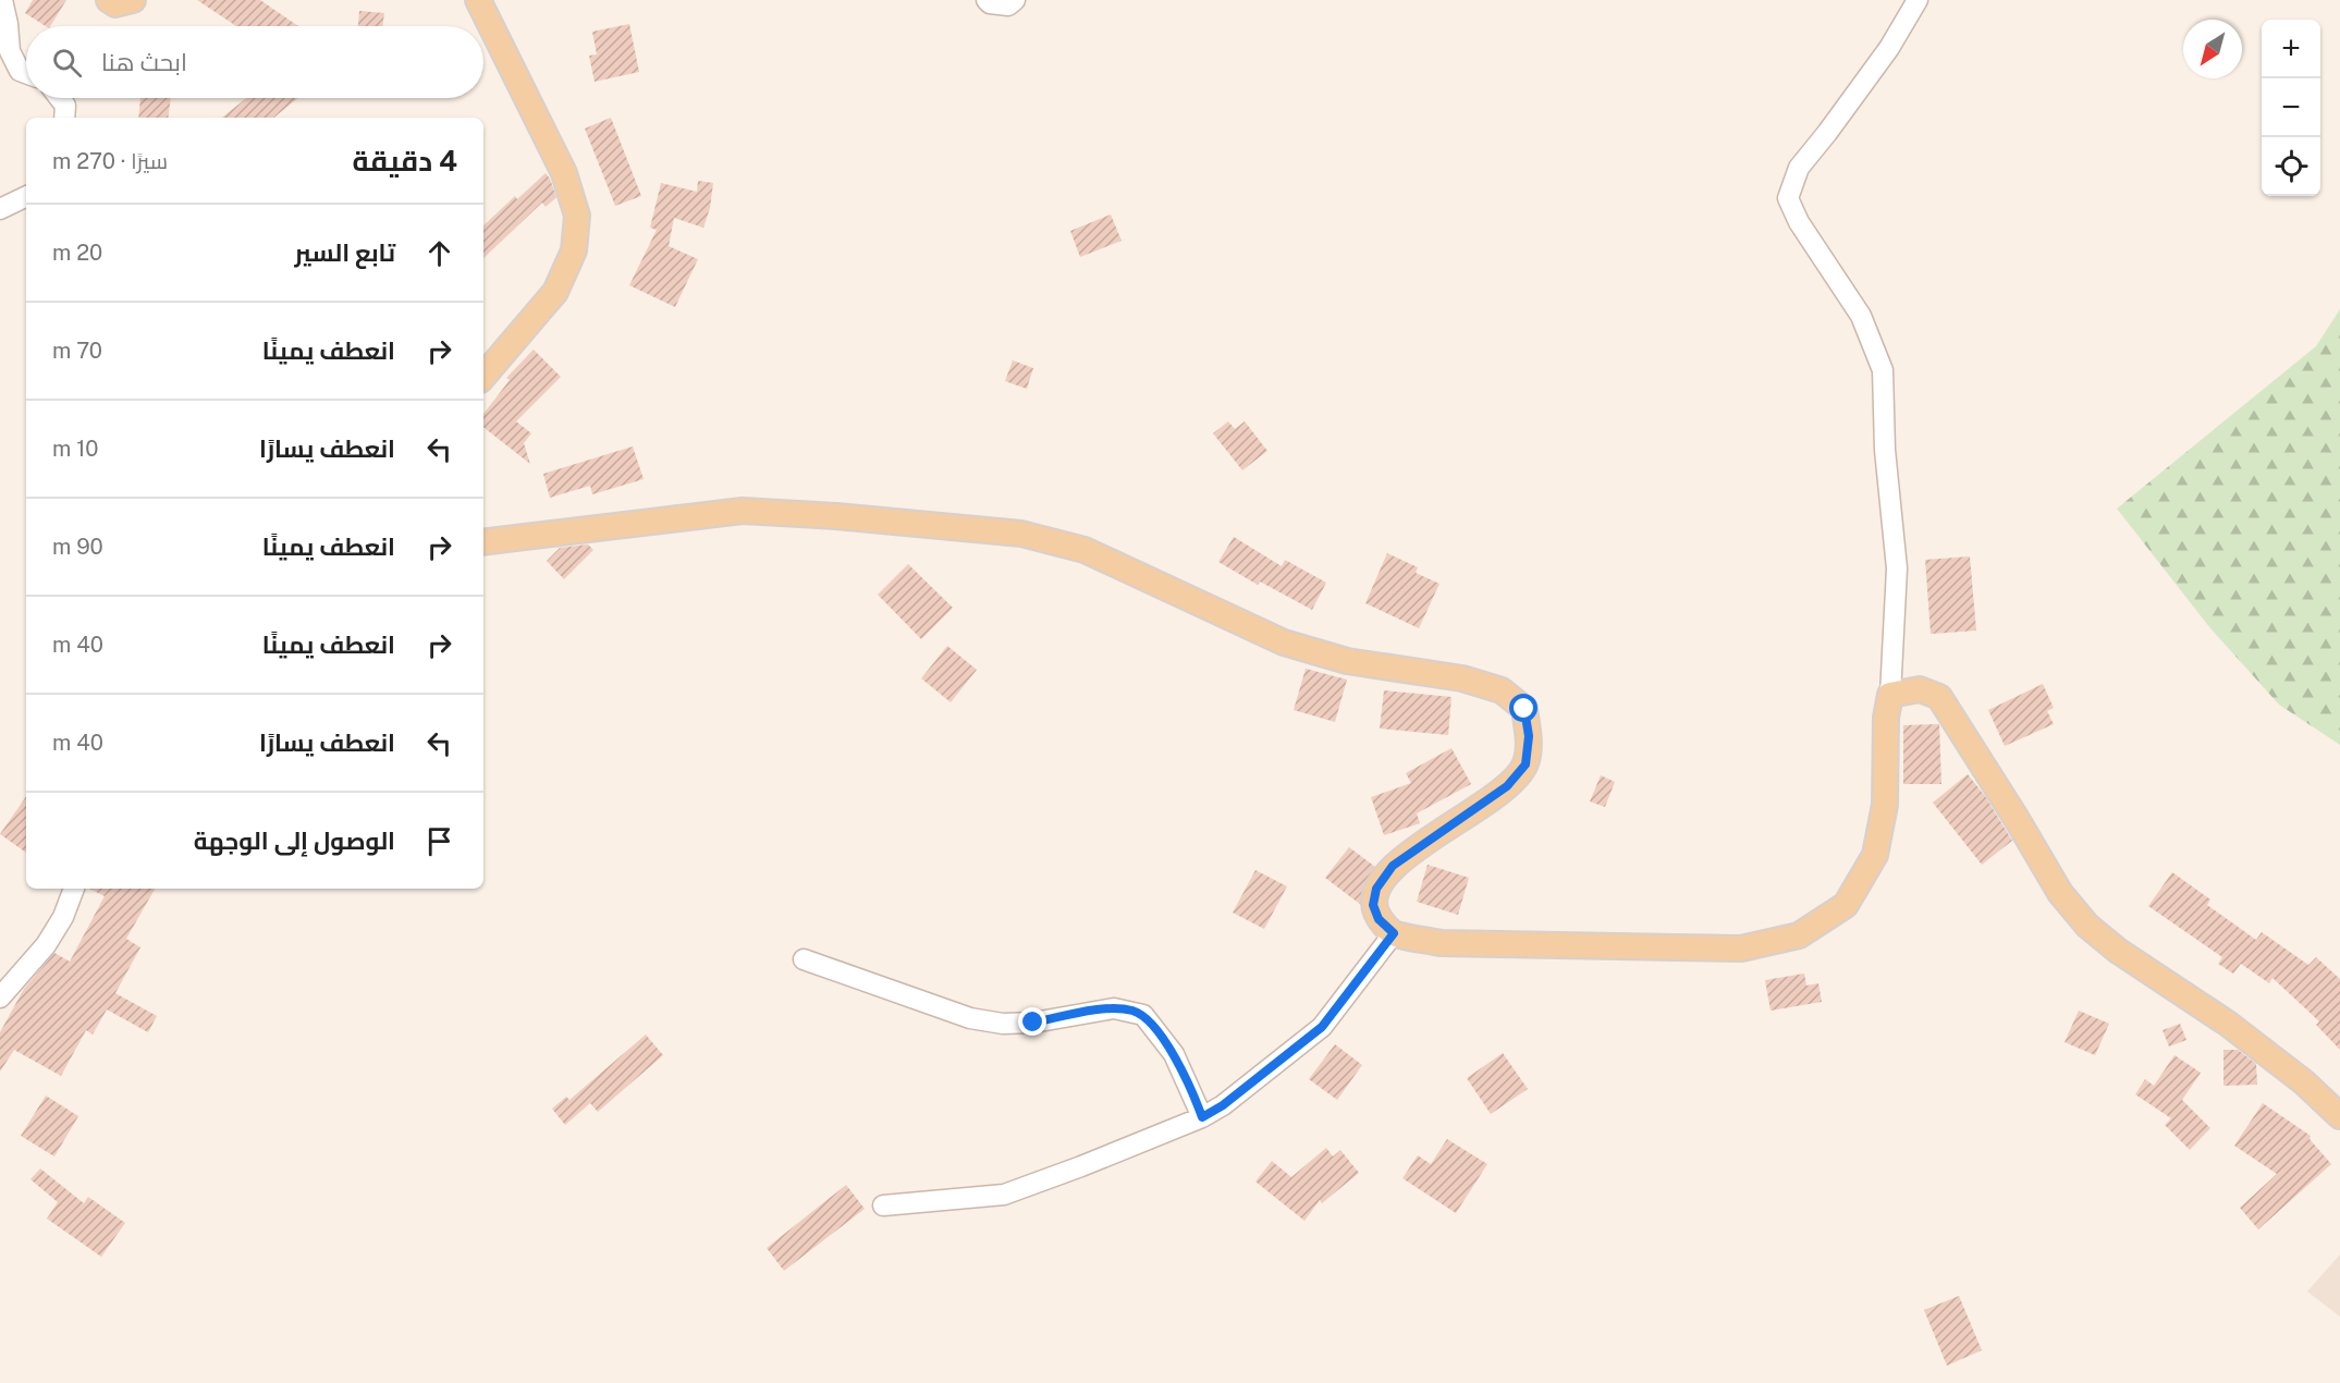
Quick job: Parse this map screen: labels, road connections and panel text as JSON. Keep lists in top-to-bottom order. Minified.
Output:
{"north":"bottom left","page":{"map_buttons":["+","−"],"search":"ابحث هنا","heading":["4 دقيقة","سيرًا · 270 m"],"list":[["تابع السير","20 m"],["انعطف يمينًا","70 m"],["انعطف يسارًا","10 m"],["انعطف يمينًا","90 m"],["انعطف يمينًا","40 m"],["انعطف يسارًا","40 m"],"الوصول إلى الوجهة"]}}
